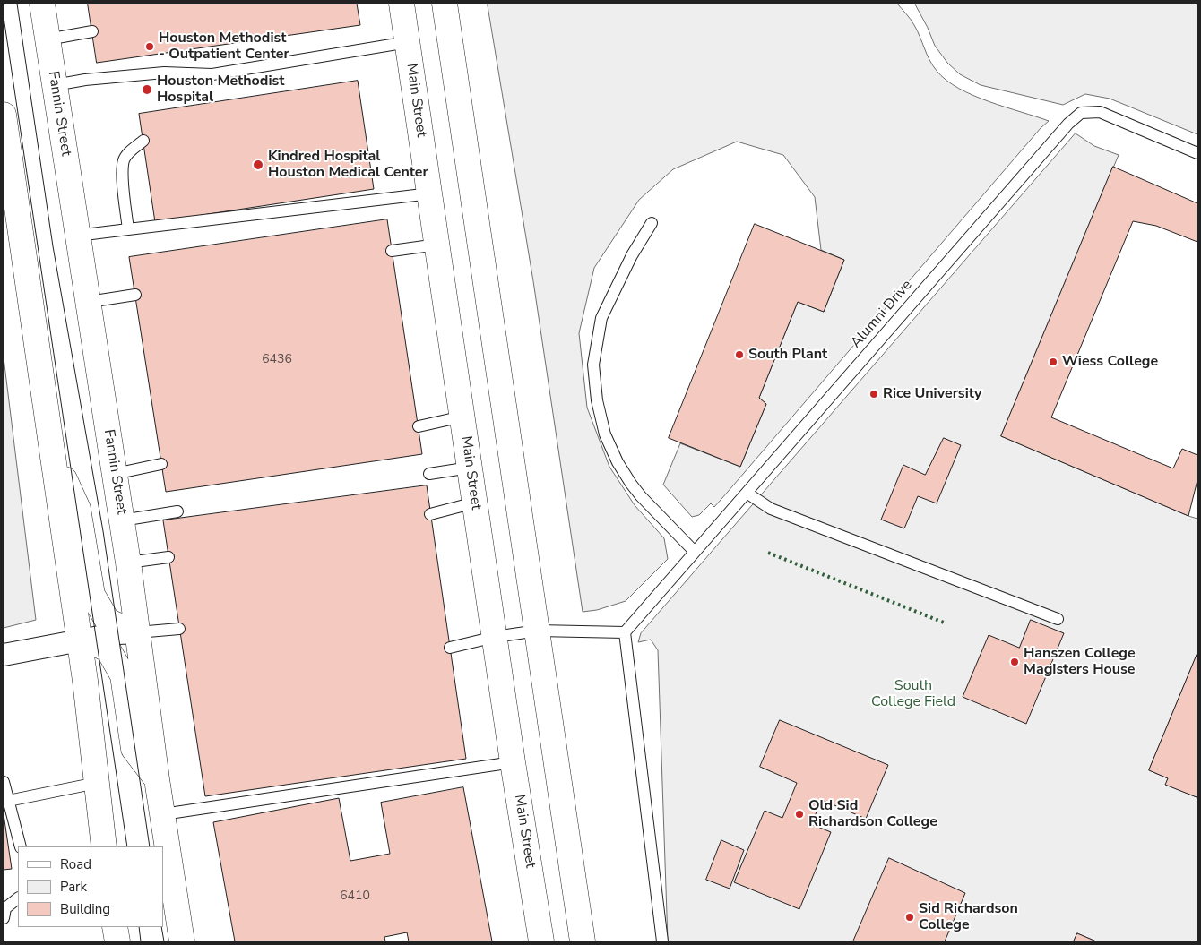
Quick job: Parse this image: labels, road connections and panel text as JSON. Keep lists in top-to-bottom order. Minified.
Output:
{"streets":{"main road":["Main Street","Fannin Street"],"lane":["Alumni Drive"]},"parks":["South College Field"],"places":["Houston Methodist - Outpatient Center","Houston Methodist Hospital","Kindred Hospital Houston Medical Center","South Plant","Wiess College","Rice University","Hanszen College Magisters House","Old Sid Richardson College","Sid Richardson College"],"house_numbers":["6436","6410"],"legend":["Road","Park","Building"]}
